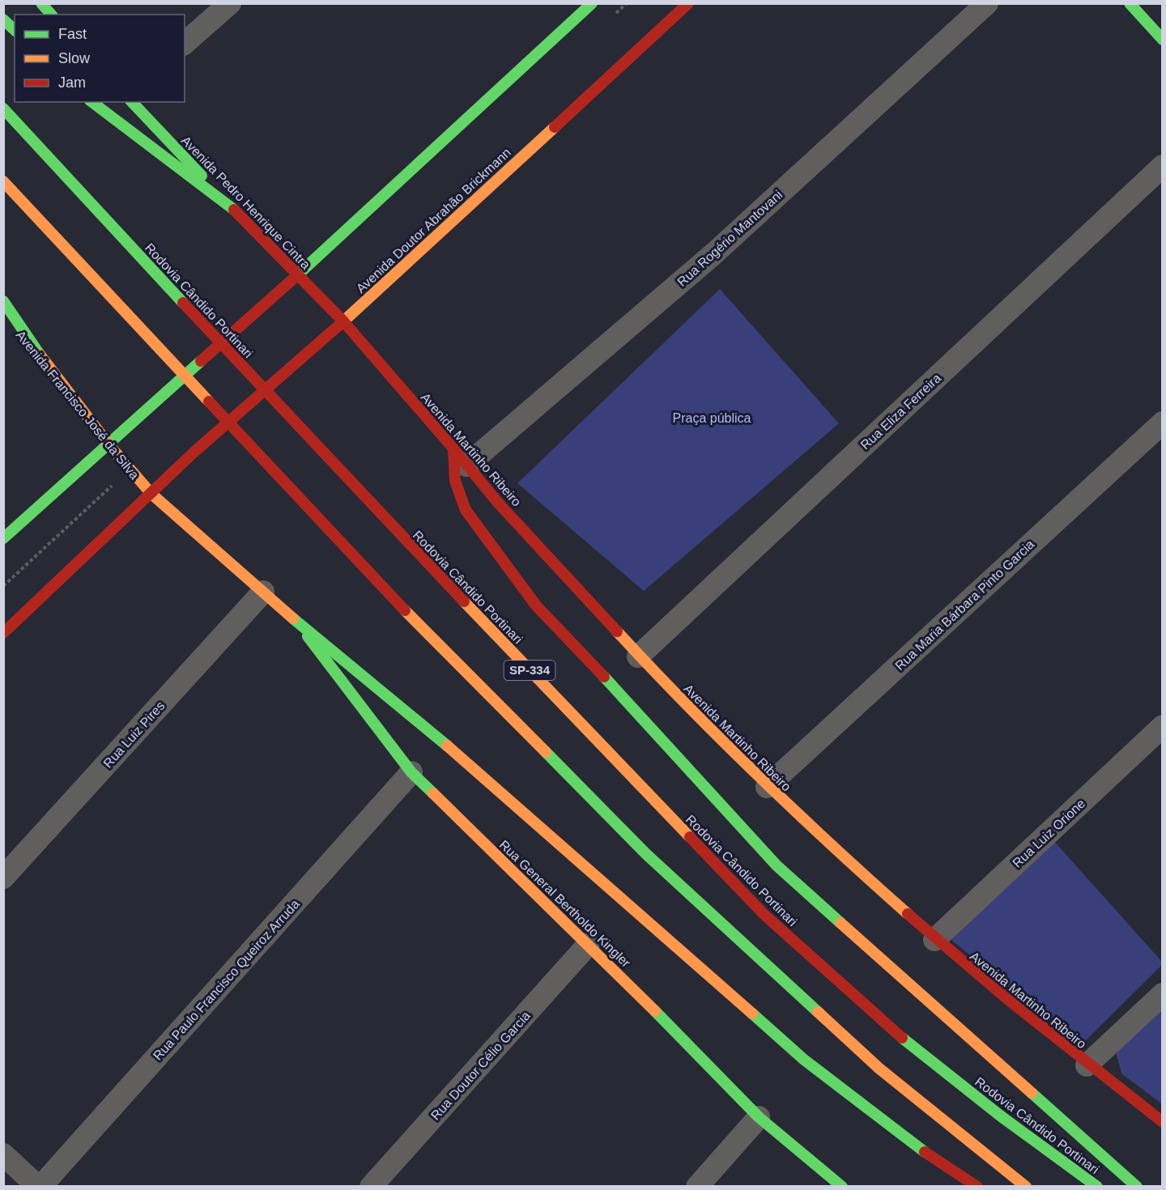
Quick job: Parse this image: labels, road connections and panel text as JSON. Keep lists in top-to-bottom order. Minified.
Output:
{"streets":{"main road":["Avenida Pedro Henrique Cintra","Avenida Doutor Abrahão Brickmann","Rodovia Cândido Portinari","Avenida Francisco José da Silva","Avenida Martinho Ribeiro","SP-334","Rua General Bertholdo Kingler"],"street":["Rua Rogério Mantovani","Rua Eliza Ferreira","Rua Maria Bárbara Pinto Garcia","Rua Luiz Pires","Rua Luiz Orione","Rua Paulo Francisco Queiroz Arruda","Rua Doutor Célio Garcia"]},"crossings":[["Avenida Pedro Henrique Cintra","Avenida Doutor Abrahão Brickmann"],["Avenida Pedro Henrique Cintra","Avenida Martinho Ribeiro"],["Avenida Doutor Abrahão Brickmann","Avenida Francisco José da Silva"],["Avenida Doutor Abrahão Brickmann","Avenida Martinho Ribeiro"],["Rua Rogério Mantovani","Avenida Martinho Ribeiro"],["Avenida Francisco José da Silva","Rua Luiz Pires"],["Avenida Francisco José da Silva","Rua General Bertholdo Kingler"],["Rua Eliza Ferreira","Avenida Martinho Ribeiro"],["Avenida Martinho Ribeiro","Rua Maria Bárbara Pinto Garcia"],["Avenida Martinho Ribeiro","Rua Luiz Orione"],["Rua General Bertholdo Kingler","Rua Paulo Francisco Queiroz Arruda"],["Rua General Bertholdo Kingler","Rua Doutor Célio Garcia"]],"parks":["Praça pública"],"legend":["Fast","Slow","Jam"]}
